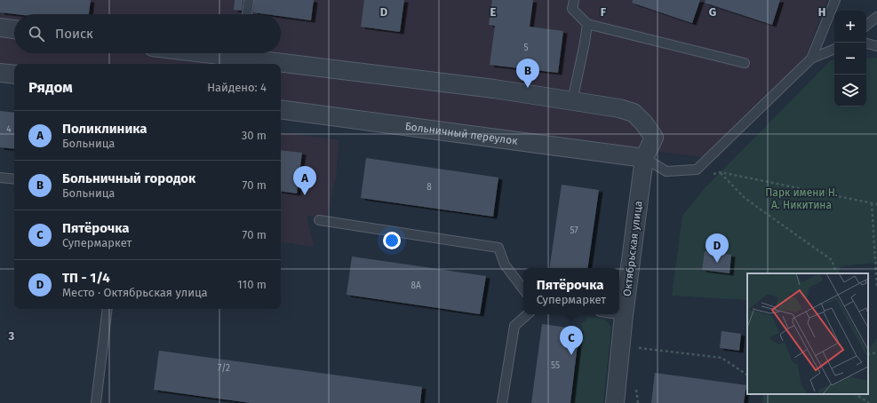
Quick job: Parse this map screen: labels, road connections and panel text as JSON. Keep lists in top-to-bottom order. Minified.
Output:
{"streets":{"street":["Больничный переулок","Октябрьская улица"]},"crossings":[["Больничный переулок","Октябрьская улица"]],"parks":["Парк имени Н. А. Никитина"],"house_numbers":["5","4","8","57","8А","55","7/2"],"page":{"map_buttons":["+","−"],"search":"Поиск","pins":["B","A","D","C"],"heading":["Рядом","Найдено: 4"],"list":[{"mark":"A","name":"Поликлиника","note":"Больница","value":"30 m"},{"mark":"B","name":"Больничный городок","note":"Больница","value":"70 m"},{"mark":"C","name":"Пятёрочка","note":"Супермаркет","value":"70 m"},{"mark":"D","name":"ТП - 1/4","note":"Место · Октябрьская улица","value":"110 m"}],"popup":["Пятёрочка","Супермаркет"]},"grid":{"columns":["D","E","F","G","H"],"rows":["3"]}}
